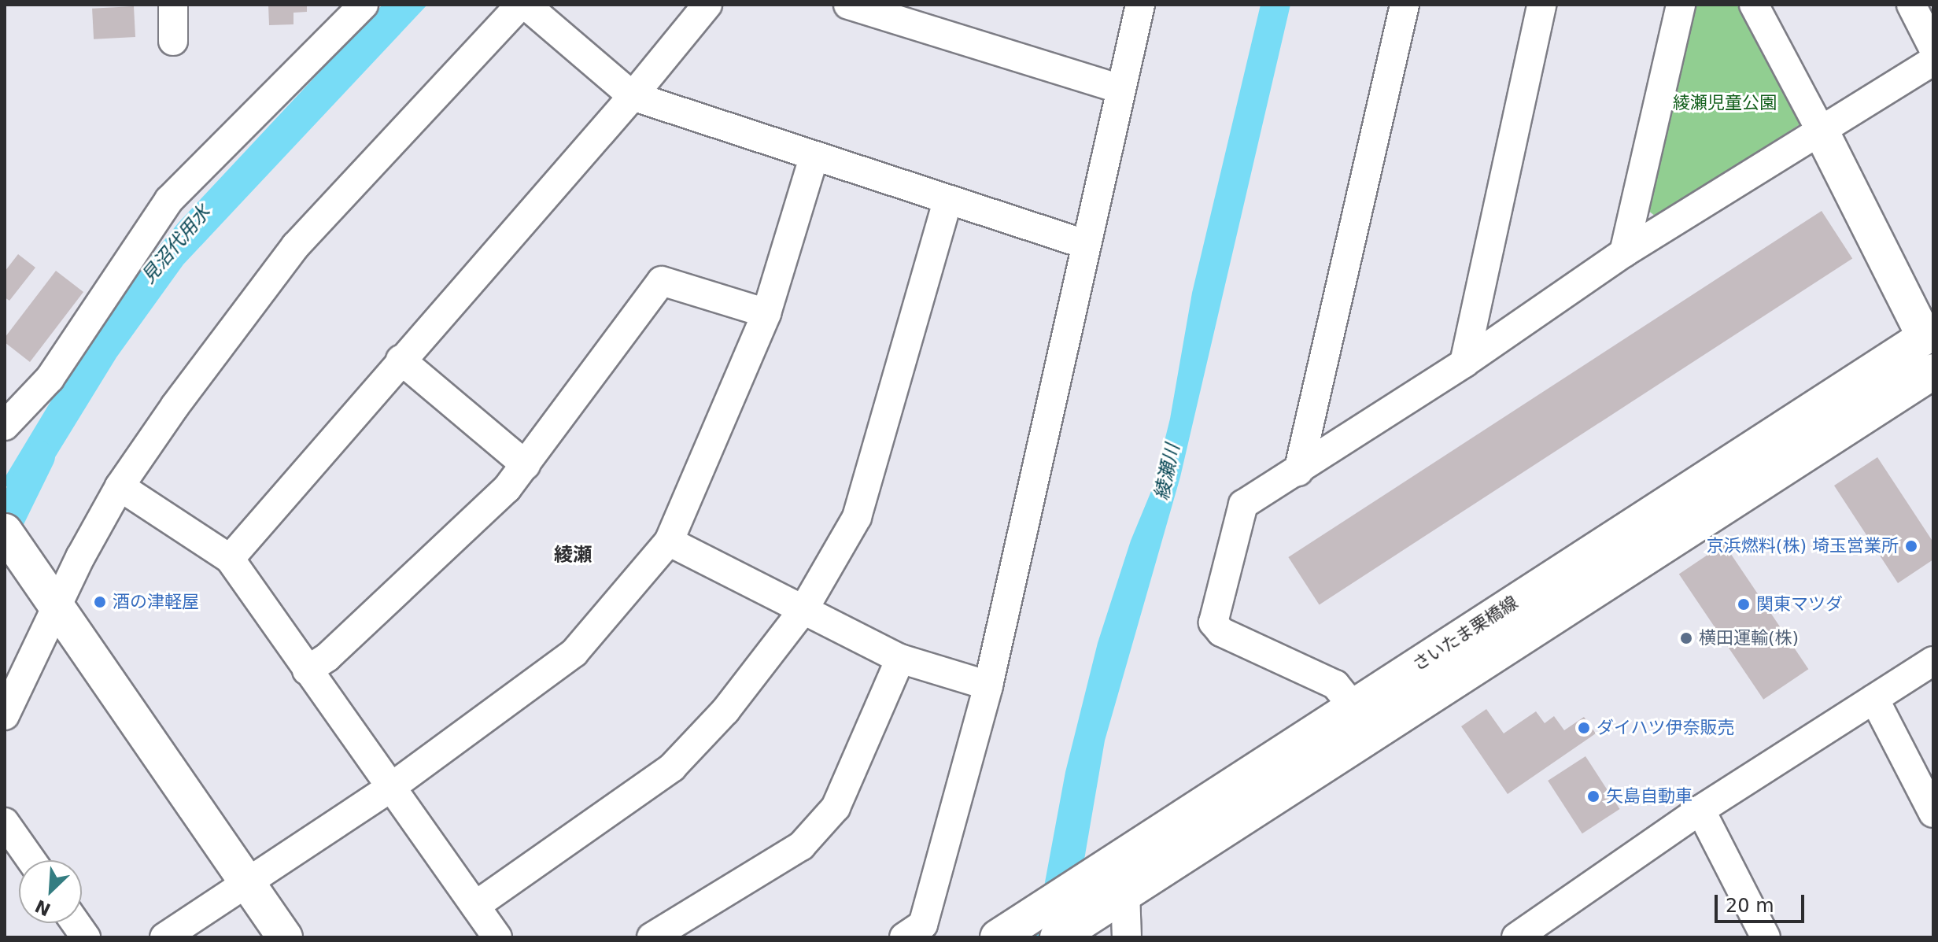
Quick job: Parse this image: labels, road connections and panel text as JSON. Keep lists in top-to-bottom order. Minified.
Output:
{"streets":{"main road":["さいたま栗橋線"]},"districts":["綾瀬"],"water":["見沼代用水","綾瀬川"],"parks":["綾瀬児童公園"],"places":["京浜燃料(株) 埼玉営業所","酒の津軽屋","関東マツダ","横田運輸(株)","ダイハツ伊奈販売","矢島自動車"],"scale_bar":"20 m","north":"bottom left"}
